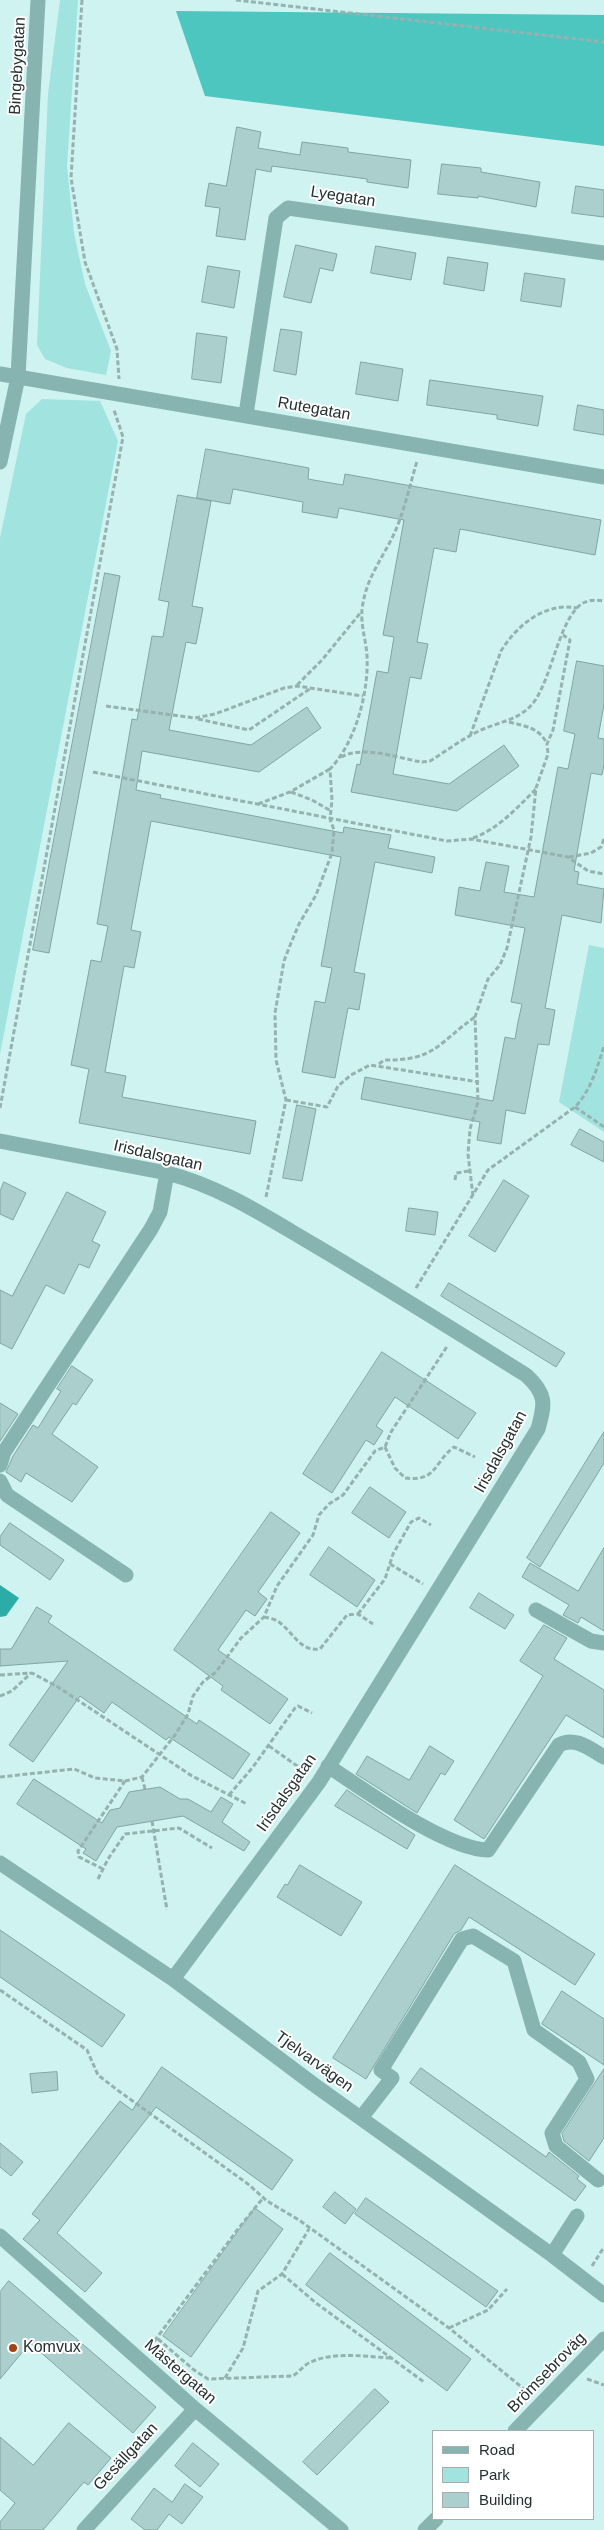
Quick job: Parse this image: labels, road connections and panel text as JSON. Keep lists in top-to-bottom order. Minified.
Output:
{"streets":{"street":["Bingebygatan","Lyegatan","Rutegatan","Irisdalsgatan","Tjelvarvägen","Mästergatan","Brömsebroväg","Gesällgatan"]},"crossings":[["Bingebygatan","Rutegatan"],["Lyegatan","Rutegatan"],["Irisdalsgatan","Tjelvarvägen"],["Mästergatan","Gesällgatan"]],"places":["Komvux"],"legend":["Road","Park","Building"]}
